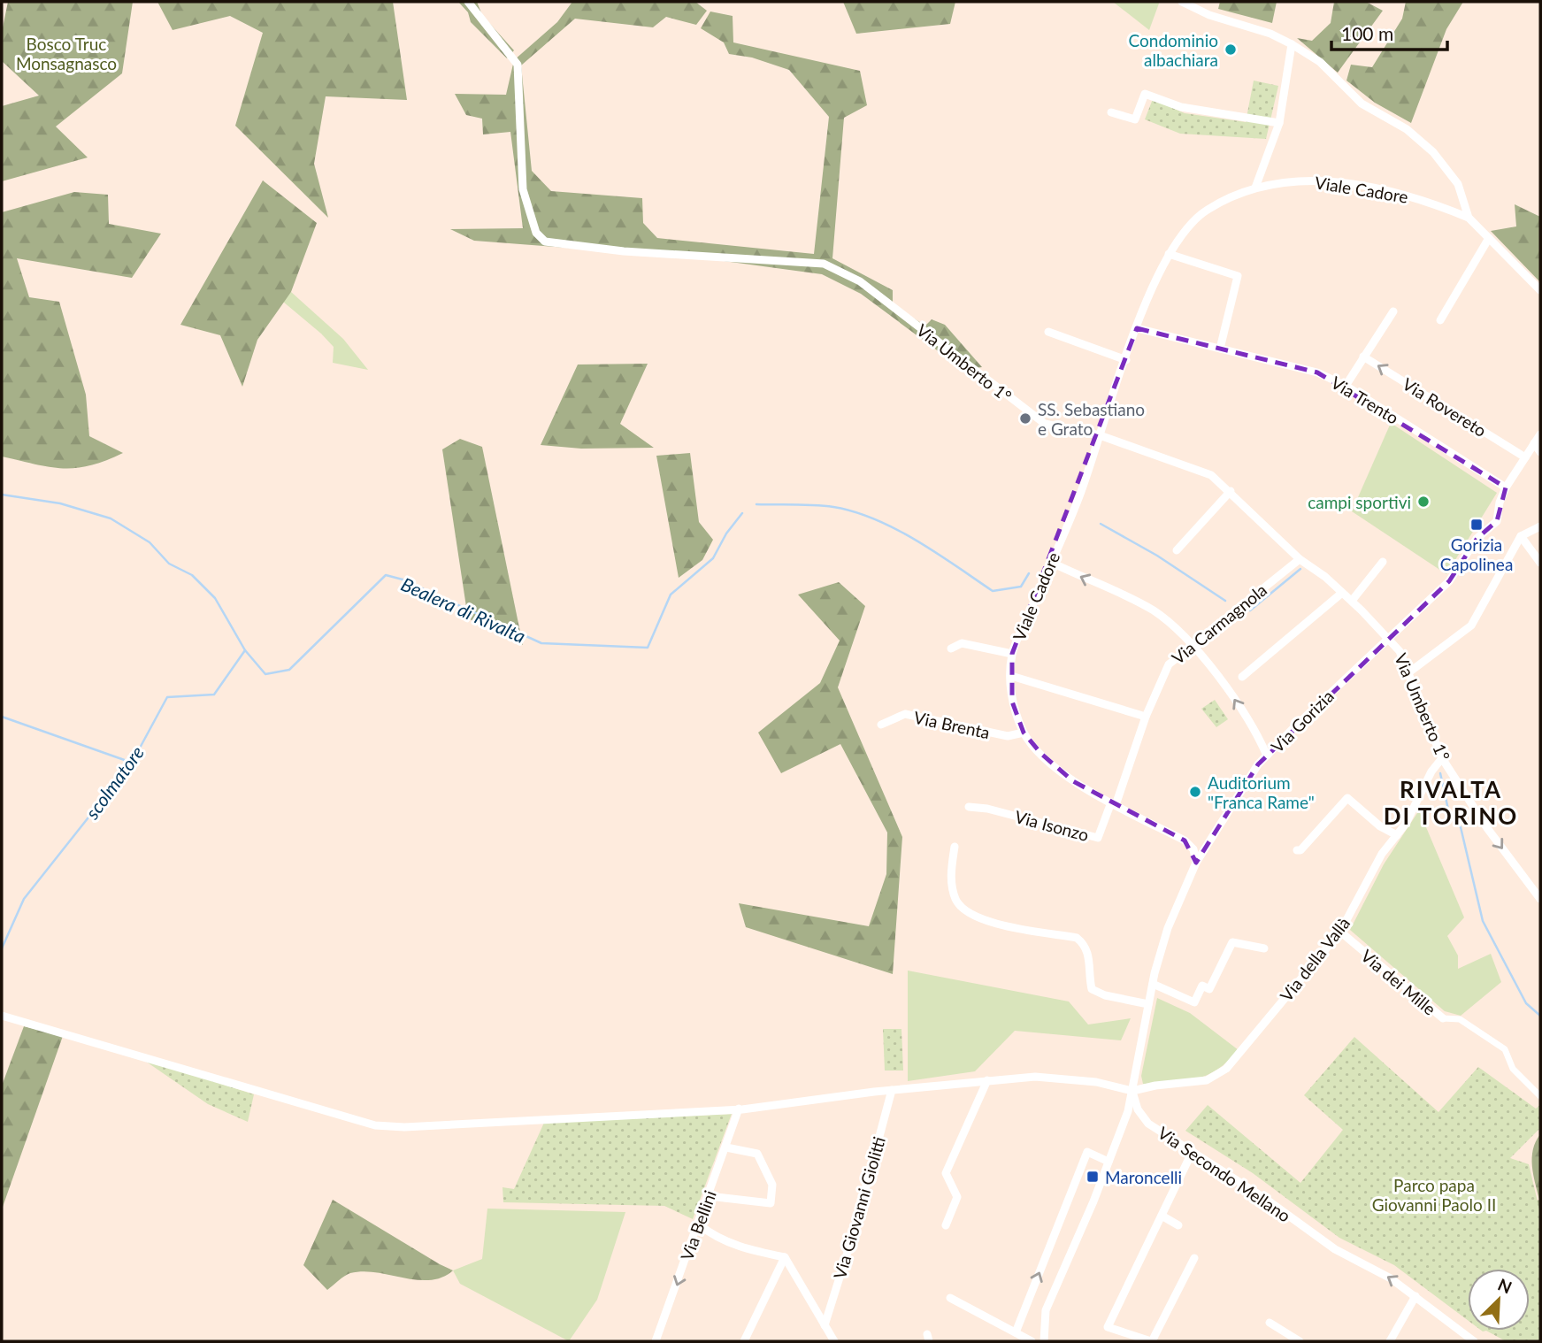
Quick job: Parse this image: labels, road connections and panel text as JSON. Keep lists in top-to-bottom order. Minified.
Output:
{"streets":{"street":["Viale Cadore","Via Umberto 1°","Via Trento","Via Rovereto","Via Carmagnola","Via Gorizia","Via Brenta","Via Isonzo","Via della Vallà","Via dei Mille","Via Secondo Mellano","Via Giovanni Giolitti","Via Bellini"]},"crossings":[["Viale Cadore","Via Umberto 1°"],["Viale Cadore","Via Trento"],["Viale Cadore","Via Carmagnola"],["Viale Cadore","Via Gorizia"],["Viale Cadore","Via Brenta"],["Viale Cadore","Via Isonzo"],["Via Umberto 1°","Via Carmagnola"],["Via Umberto 1°","Via Gorizia"],["Via Umberto 1°","Via della Vallà"],["Via Trento","Via Gorizia"],["Via Rovereto","Via Gorizia"],["Via Carmagnola","Via Isonzo"],["Via Gorizia","Via della Vallà"],["Via Gorizia","Via Secondo Mellano"],["Via della Vallà","Via dei Mille"],["Via della Vallà","Via Secondo Mellano"]],"one_way":["Via Rovereto","Via Secondo Mellano","Via Bellini"],"districts":["RIVALTA DI TORINO"],"water":["Bealera di Rivalta","scolmatore"],"parks":["Bosco Truc Monsagnasco","Parco papa Giovanni Paolo II"],"places":{"other":["Condominio albachiara","SS. Sebastiano e Grato","campi sportivi","Auditorium \"Franca Rame\""],"transit":["Gorizia Capolinea","Maroncelli"]},"scale_bar":"100 m","north":"top right"}
